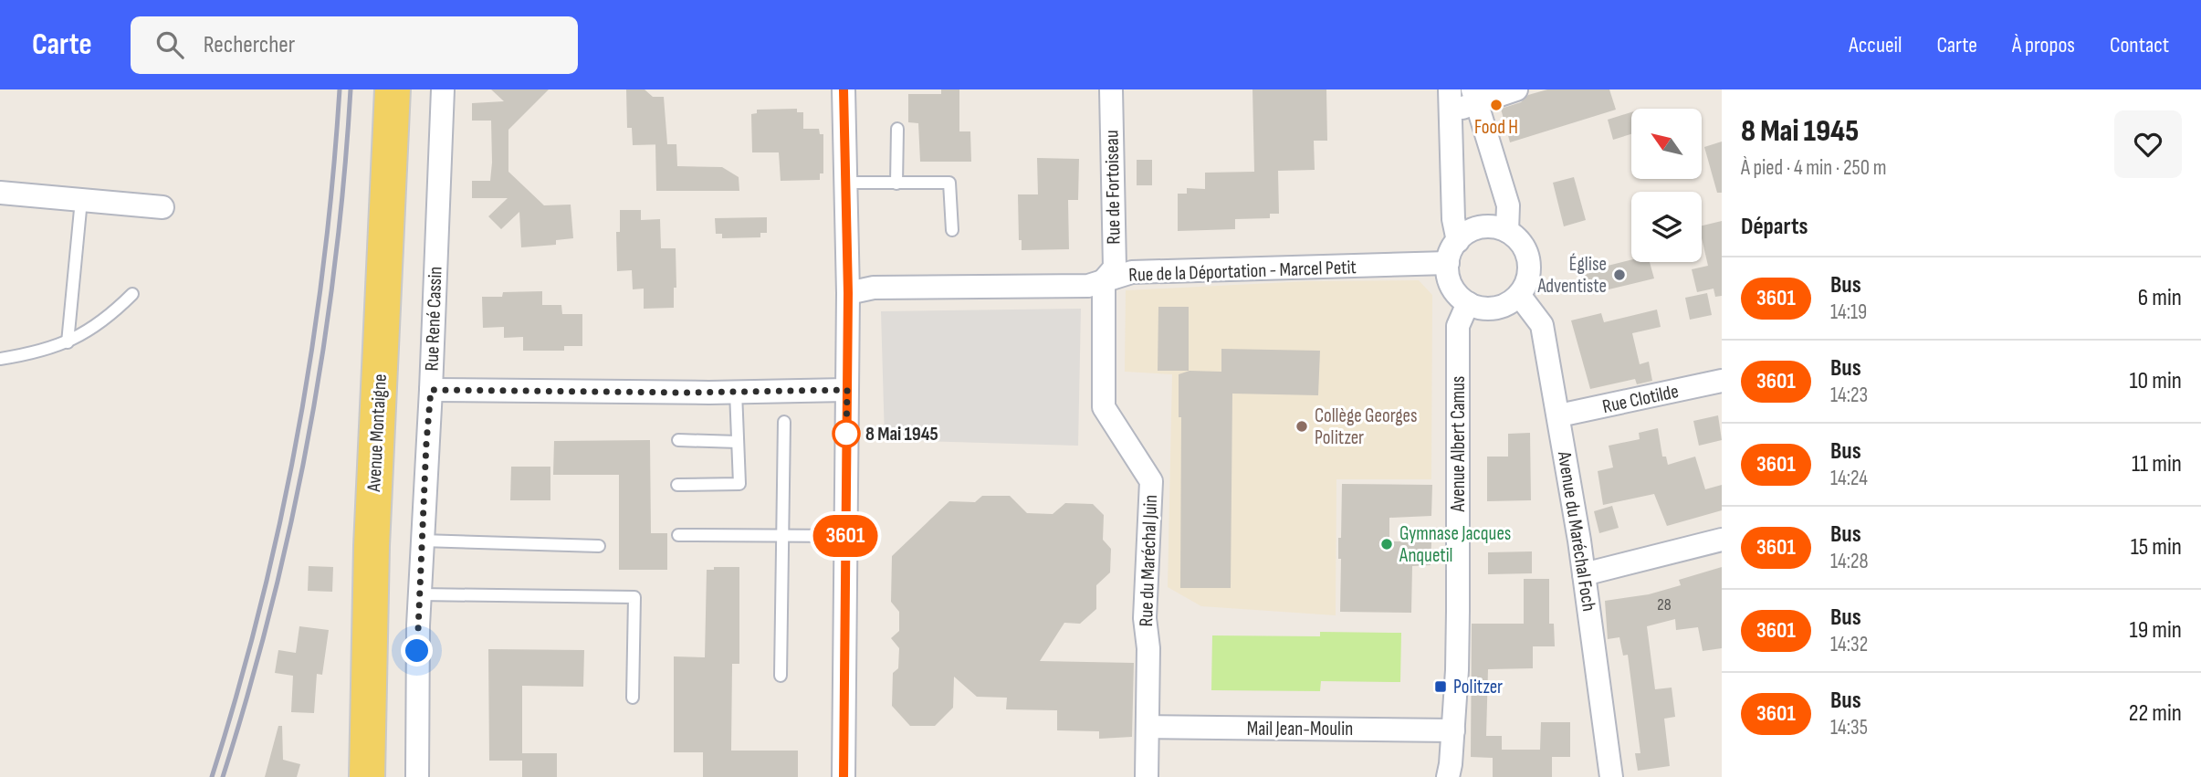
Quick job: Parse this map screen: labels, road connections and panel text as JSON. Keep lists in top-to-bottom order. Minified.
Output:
{"streets":{"main road":["Avenue Montaigne"],"street":["Rue de Fortoiseau","Rue de la Déportation - Marcel Petit","Rue René Cassin","Rue Clotilde","Avenue Albert Camus","Avenue du Maréchal Foch","Rue du Maréchal Juin","Mail Jean-Moulin"]},"crossings":[["Rue de Fortoiseau","Rue de la Déportation - Marcel Petit"],["Rue de Fortoiseau","Rue du Maréchal Juin"],["Rue de la Déportation - Marcel Petit","Avenue Albert Camus"],["Rue de la Déportation - Marcel Petit","Avenue du Maréchal Foch"],["Rue de la Déportation - Marcel Petit","Rue du Maréchal Juin"],["Rue Clotilde","Avenue du Maréchal Foch"],["Avenue Albert Camus","Avenue du Maréchal Foch"],["Avenue Albert Camus","Mail Jean-Moulin"],["Rue du Maréchal Juin","Mail Jean-Moulin"]],"places":{"other":["Food H","Église Adventiste","Collège Georges Politzer","8 Mai 1945","Gymnase Jacques Anquetil"],"transit":["Politzer"]},"lines":["bus line 3601"],"house_numbers":["28"],"north":"top left","page":{"header":"Carte","search":"Rechercher","nav":["Accueil","Carte","À propos","Contact"],"on_map":"3601","heading":[["8 Mai 1945","À pied · 4 min · 250 m"],"Départs"],"list":[{"mark":"3601","name":"Bus","note":"14:19","value":"6 min"},{"mark":"3601","name":"Bus","note":"14:23","value":"10 min"},{"mark":"3601","name":"Bus","note":"14:24","value":"11 min"},{"mark":"3601","name":"Bus","note":"14:28","value":"15 min"},{"mark":"3601","name":"Bus","note":"14:32","value":"19 min"},{"mark":"3601","name":"Bus","note":"14:35","value":"22 min"}]}}
